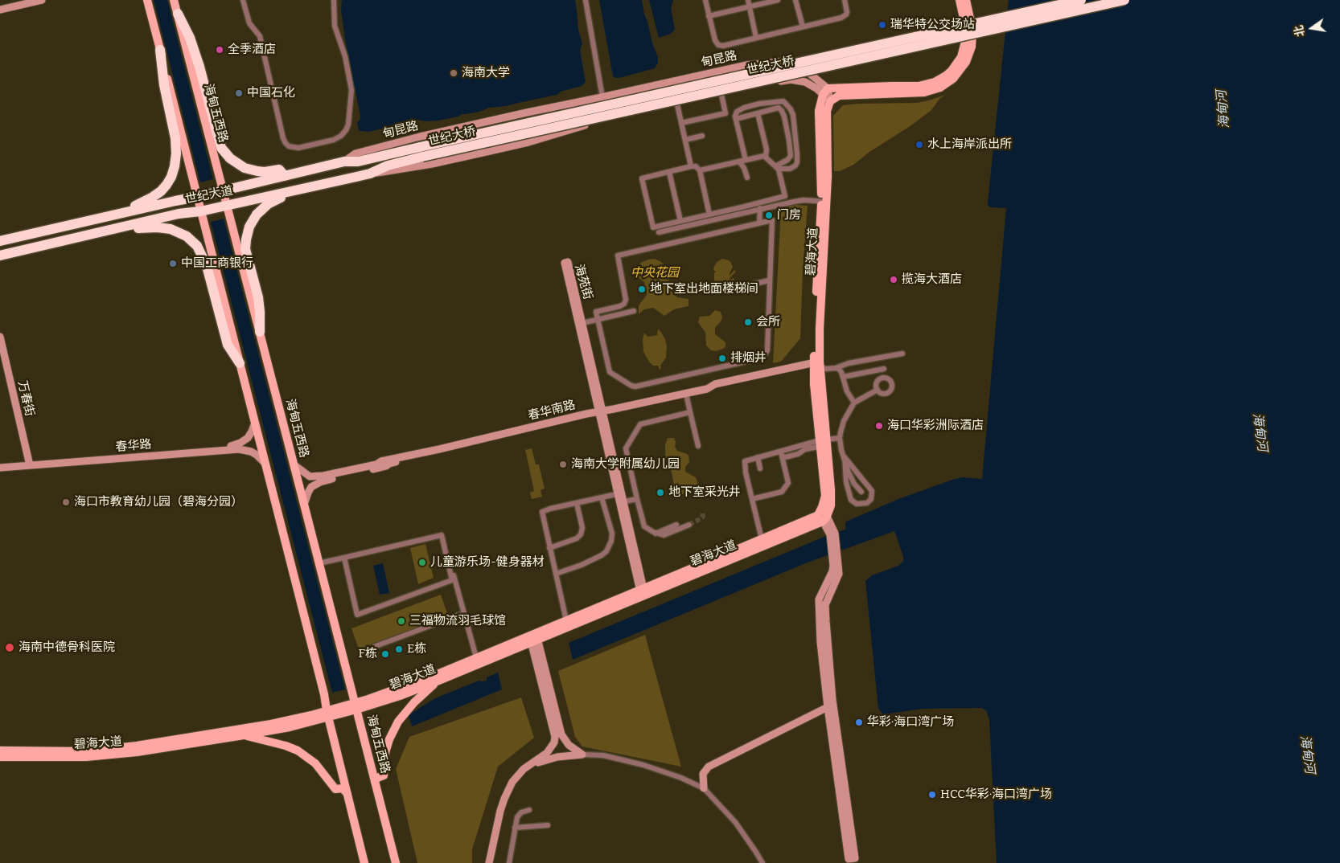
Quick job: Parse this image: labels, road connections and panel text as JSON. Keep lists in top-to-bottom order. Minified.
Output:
{"streets":{"highway":["世纪大桥","世纪大道"],"main road":["海甸五西路","碧海大道"],"street":["甸昆路","海苑街","万春街","春华南路","春华路"]},"crossings":[["甸昆路","世纪大道"],["甸昆路","碧海大道"],["世纪大桥","世纪大道"],["海甸五西路","世纪大道"],["海甸五西路","碧海大道"],["海甸五西路","春华南路"],["碧海大道","海苑街"],["碧海大道","春华南路"],["海苑街","春华南路"],["万春街","春华路"]],"water":["海甸河"],"parks":["中央花园"],"places":["瑞华特公交场站","全季酒店","海南大学","中国石化","水上海岸派出所","门房","中国工商银行","揽海大酒店","地下室出地面楼梯间","会所","排烟井","海口华彩洲际酒店","海南大学附属幼儿园","地下室采光井","海口市教育幼儿园（碧海分园）","儿童游乐场-健身器材","三福物流羽毛球馆","海南中德骨科医院","E栋","F栋","华彩·海口湾广场","HCC华彩·海口湾广场"],"north":"left"}
